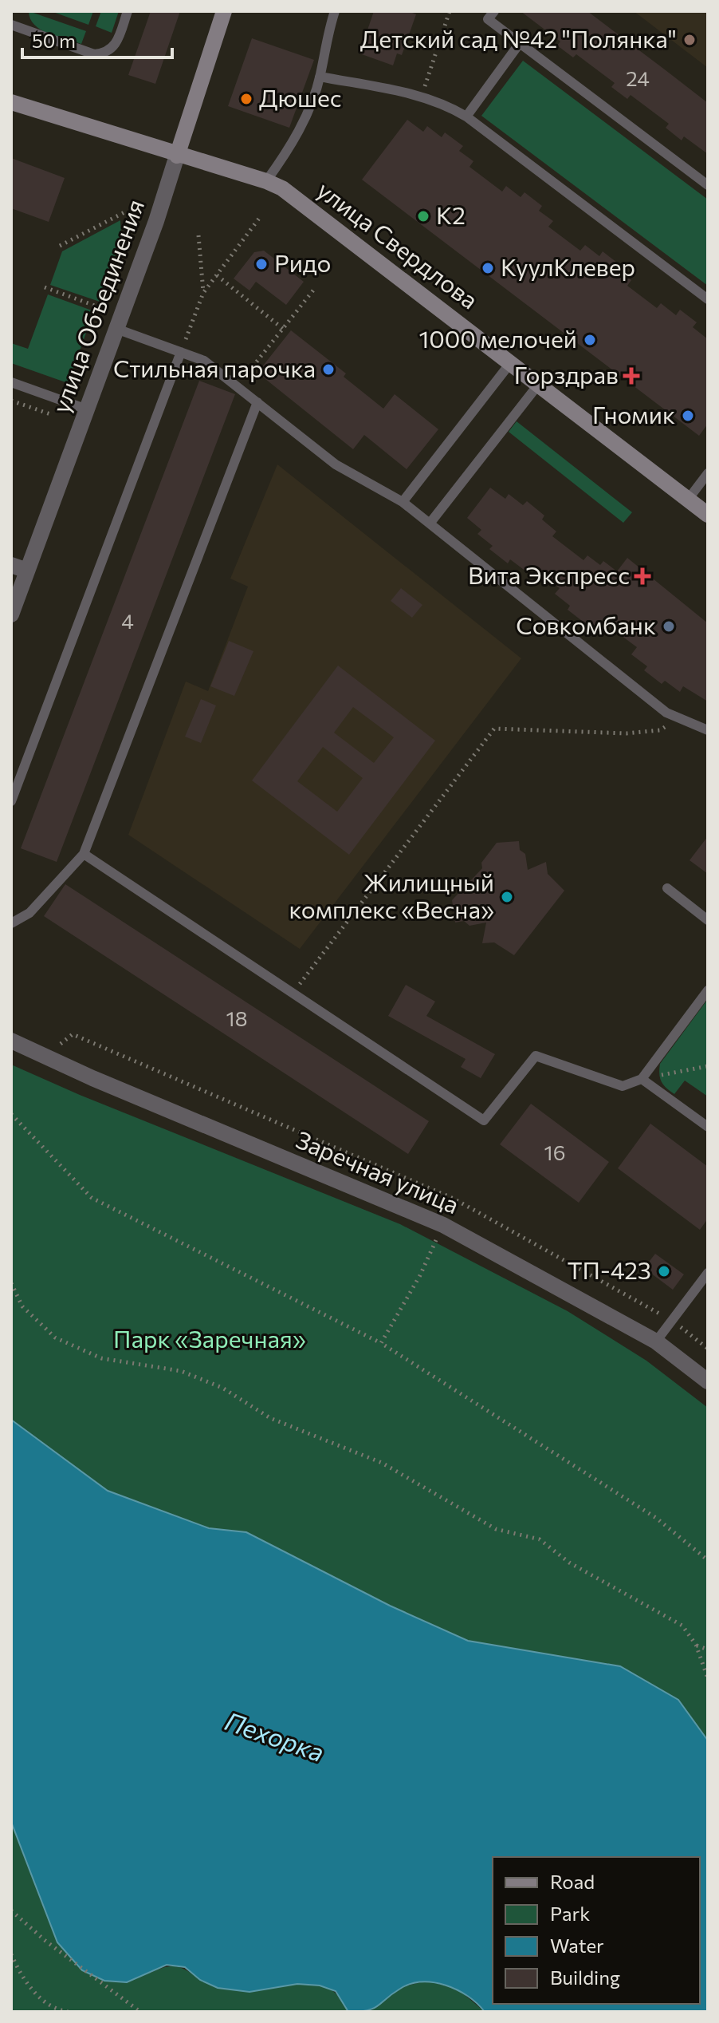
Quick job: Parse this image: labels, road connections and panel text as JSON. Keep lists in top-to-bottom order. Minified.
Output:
{"streets":{"main road":["улица Свердлова","улица Объединения"],"street":["Заречная улица"]},"crossings":[["улица Свердлова","улица Объединения"]],"water":["Пехорка"],"parks":["Парк «Заречная»"],"places":{"other":["Детский сад №42 \"Полянка\"","Дюшес","К2","Ридо","КуулКлевер","1000 мелочей","Стильная парочка","Гномик","Совкомбанк","Жилищный комплекс «Весна»","ТП-423"],"health":["Горздрав","Вита Экспресс"]},"house_numbers":["24","4","18","16"],"legend":["Road","Park","Water","Building"],"scale_bar":"50 m"}
